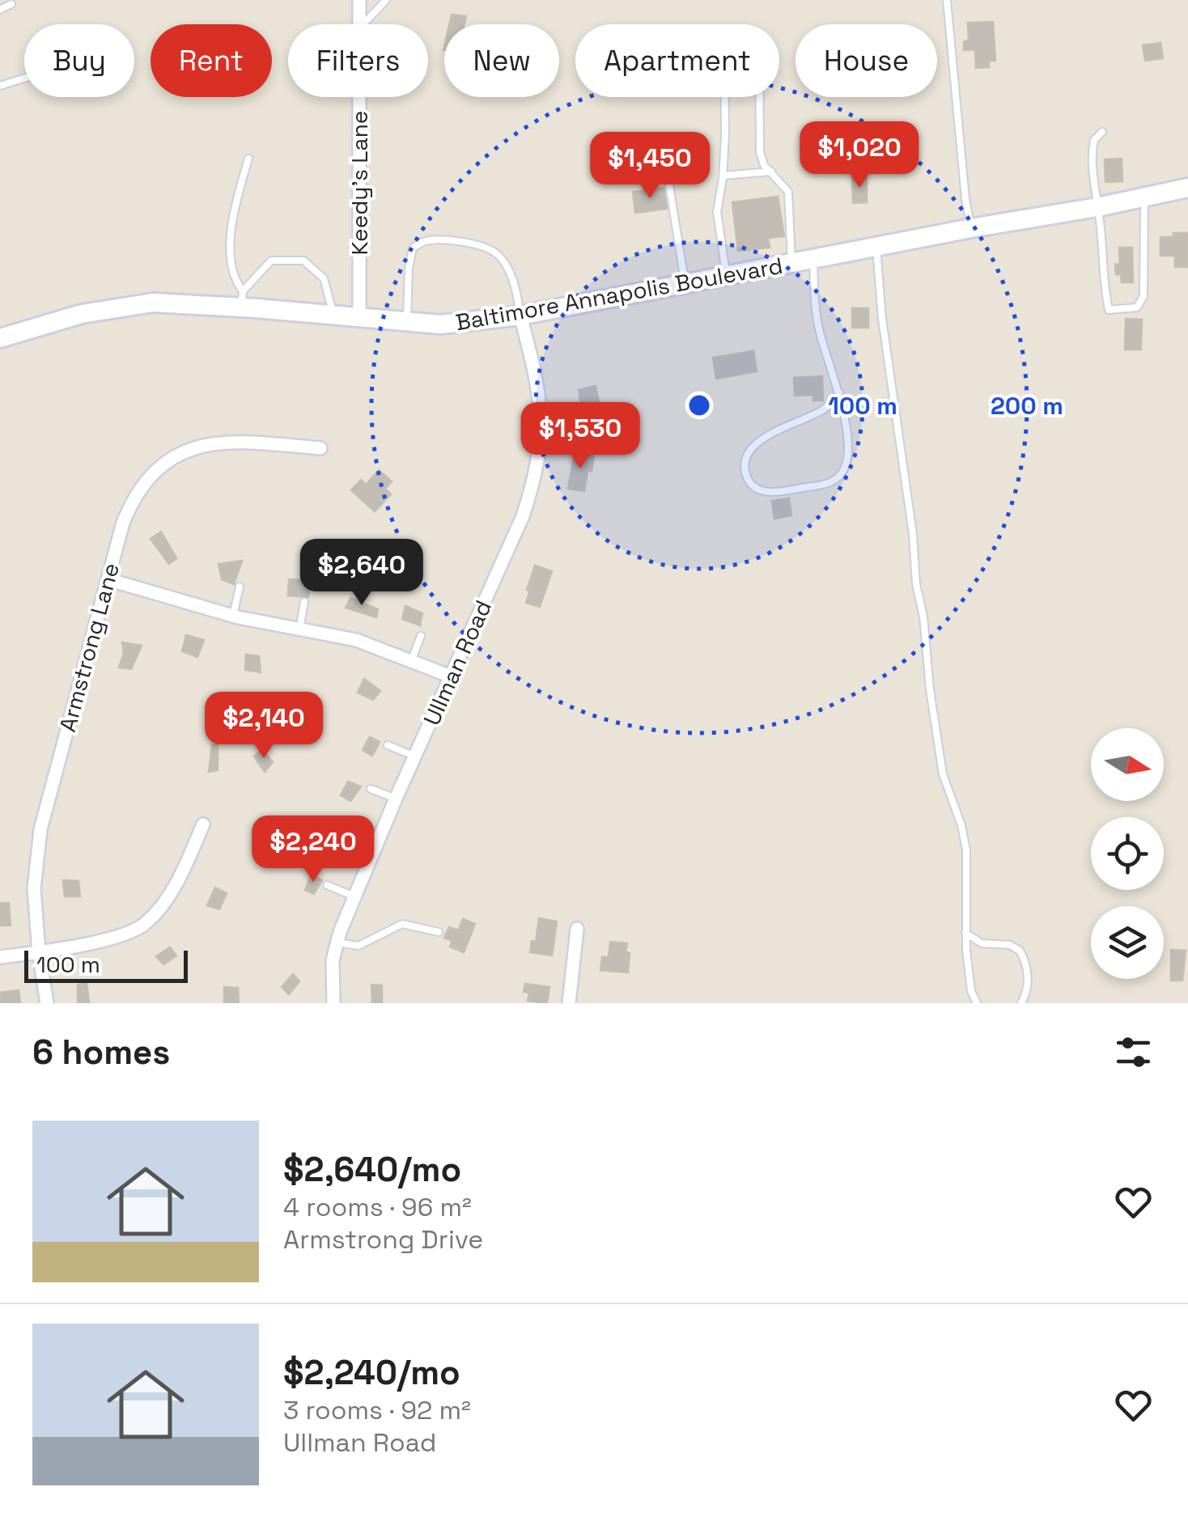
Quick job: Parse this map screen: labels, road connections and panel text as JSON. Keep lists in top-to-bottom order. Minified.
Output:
{"streets":{"main road":["Baltimore Annapolis Boulevard"],"street":["Keedy's Lane","Armstrong Lane","Ullman Road"]},"crossings":[["Keedy's Lane","Baltimore Annapolis Boulevard"],["Baltimore Annapolis Boulevard","Ullman Road"]],"scale_bar":"100 m","north":"right","page":{"chip":["Buy","Rent","Filters","New","Apartment","House"],"price":["$1,020","$1,450","$1,530","$2,640","$2,140","$2,240"],"scale":"100 m","heading":"6 homes","list":[{"name":"$2,640/mo","note":"4 rooms · 96 m² · Armstrong Drive"},{"name":"$2,240/mo","note":"3 rooms · 92 m² · Ullman Road"}]},"rings":["100 m","200 m"]}
